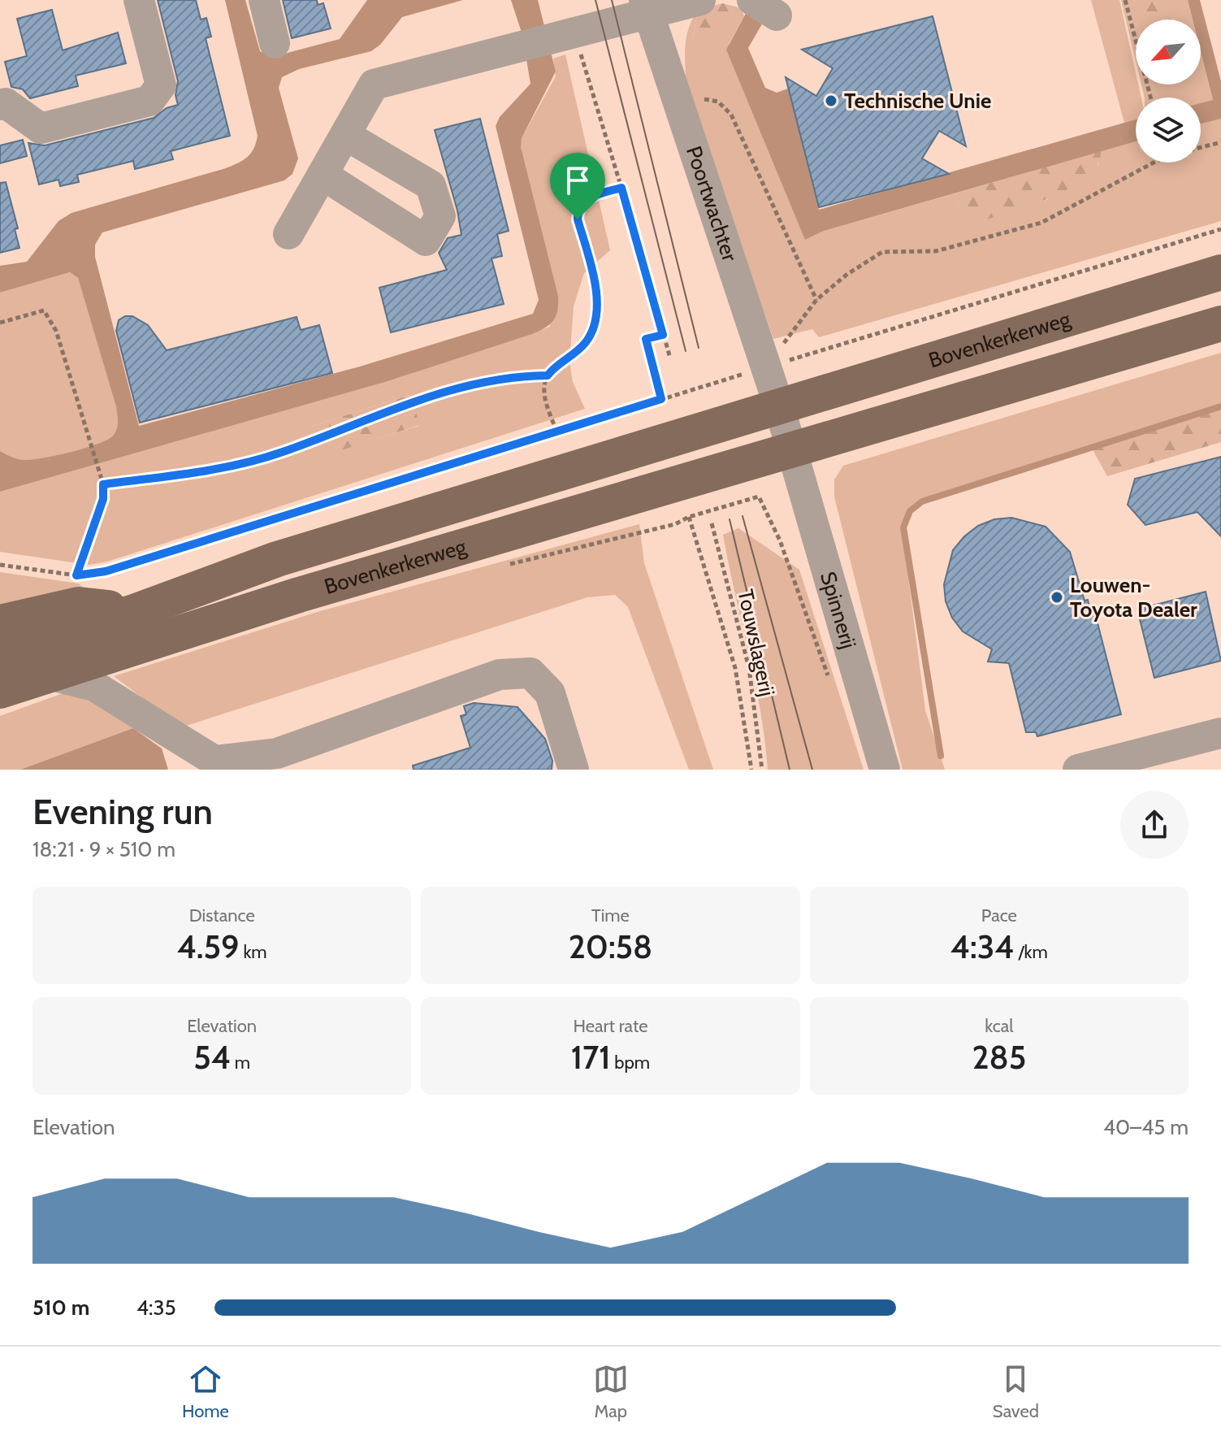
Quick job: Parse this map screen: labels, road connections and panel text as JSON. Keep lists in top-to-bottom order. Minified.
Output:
{"streets":{"main road":["Bovenkerkerweg"],"street":["Poortwachter","Spinnerij"],"path":["Touwslagerij"]},"crossings":[["Poortwachter","Bovenkerkerweg"],["Bovenkerkerweg","Spinnerij"]],"places":["Technische Unie","Louwen- Toyota Dealer"],"north":"bottom left","page":{"heading":["Evening run","18:21 · 9 × 510 m"],"stats":[["Distance","4.59 km"],["Time","20:58"],["Pace","4:34 /km"],["Elevation","54 m"],["Heart rate","171 bpm"],["kcal","285"]],"chart":["Elevation","40–45 m"],"list":[{"name":"510 m","note":"4:35"}],"tabs":["Home","Map","Saved"]}}
